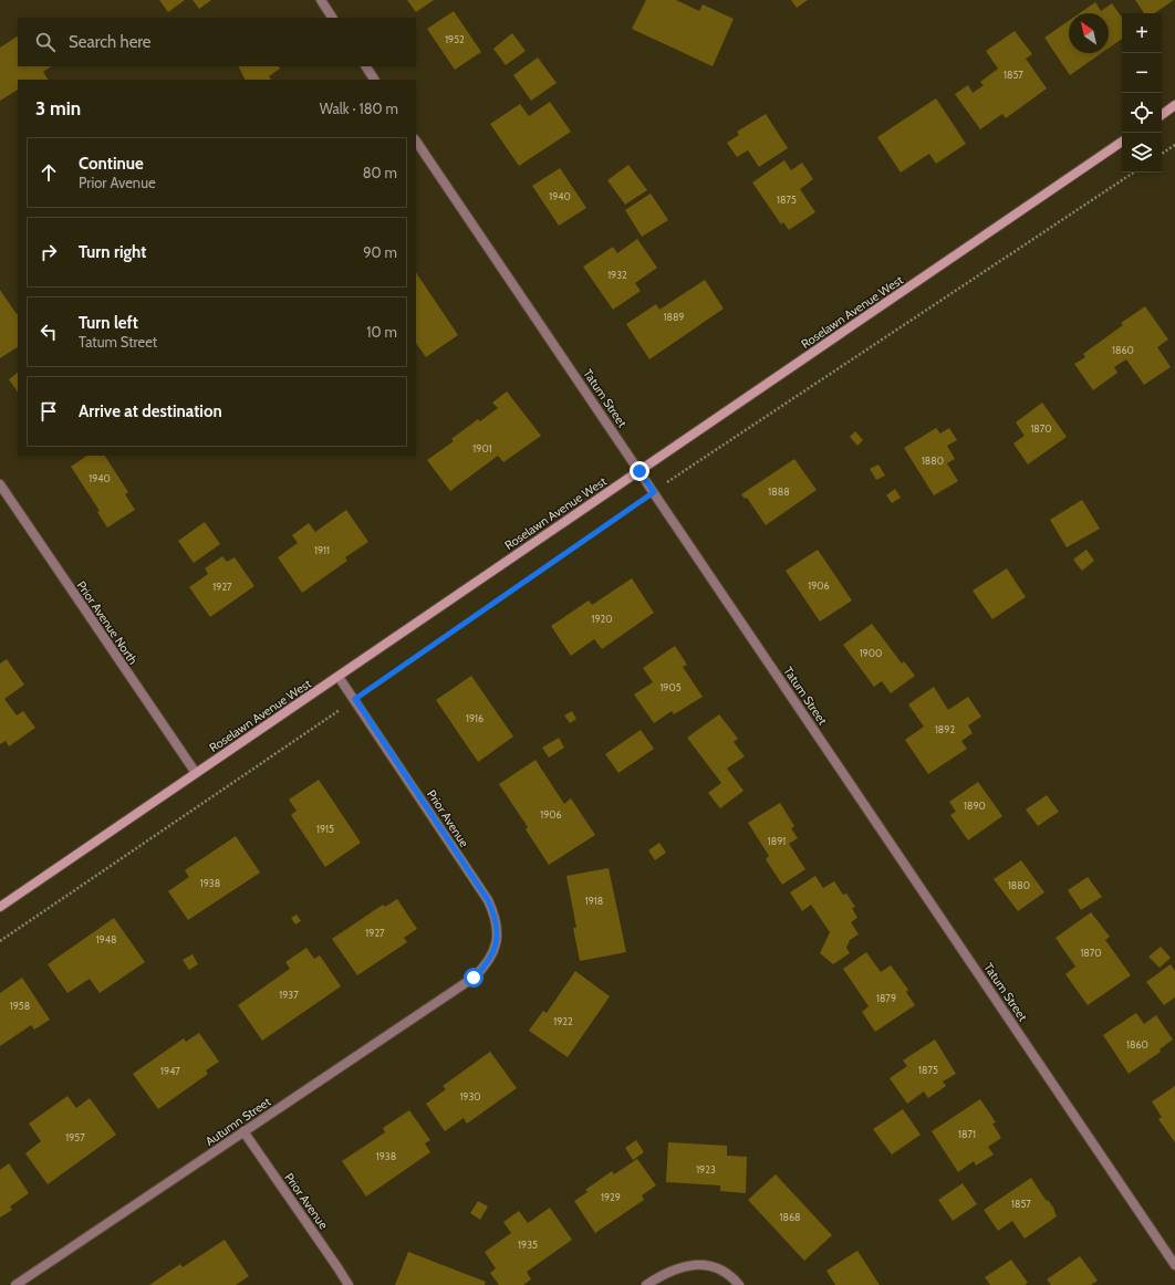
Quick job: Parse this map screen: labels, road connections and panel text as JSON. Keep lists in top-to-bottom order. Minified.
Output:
{"streets":{"street":["Roselawn Avenue West","Tatum Street","Prior Avenue North","Prior Avenue","Autumn Street"]},"crossings":[["Roselawn Avenue West","Tatum Street"],["Roselawn Avenue West","Prior Avenue North"],["Roselawn Avenue West","Prior Avenue"],["Prior Avenue","Autumn Street"]],"house_numbers":["1952","1857","1940","1875","1932","1889","1860","1870","1901","1880","1940","1888","1911","1906","1927","1920","1900","1905","1916","1892","1890","1906","1915","1891","1938","1880","1918","1927","1948","1870","1937","1879","1958","1922","1860","1875","1947","1930","1871","1957","1938","1923","1929","1857","1868","1935"],"north":"top left","page":{"map_buttons":["+","−"],"search":"Search here","heading":["3 min","Walk · 180 m"],"list":[["Continue","Prior Avenue","80 m"],["Turn right","90 m"],["Turn left","Tatum Street","10 m"],"Arrive at destination"]}}
